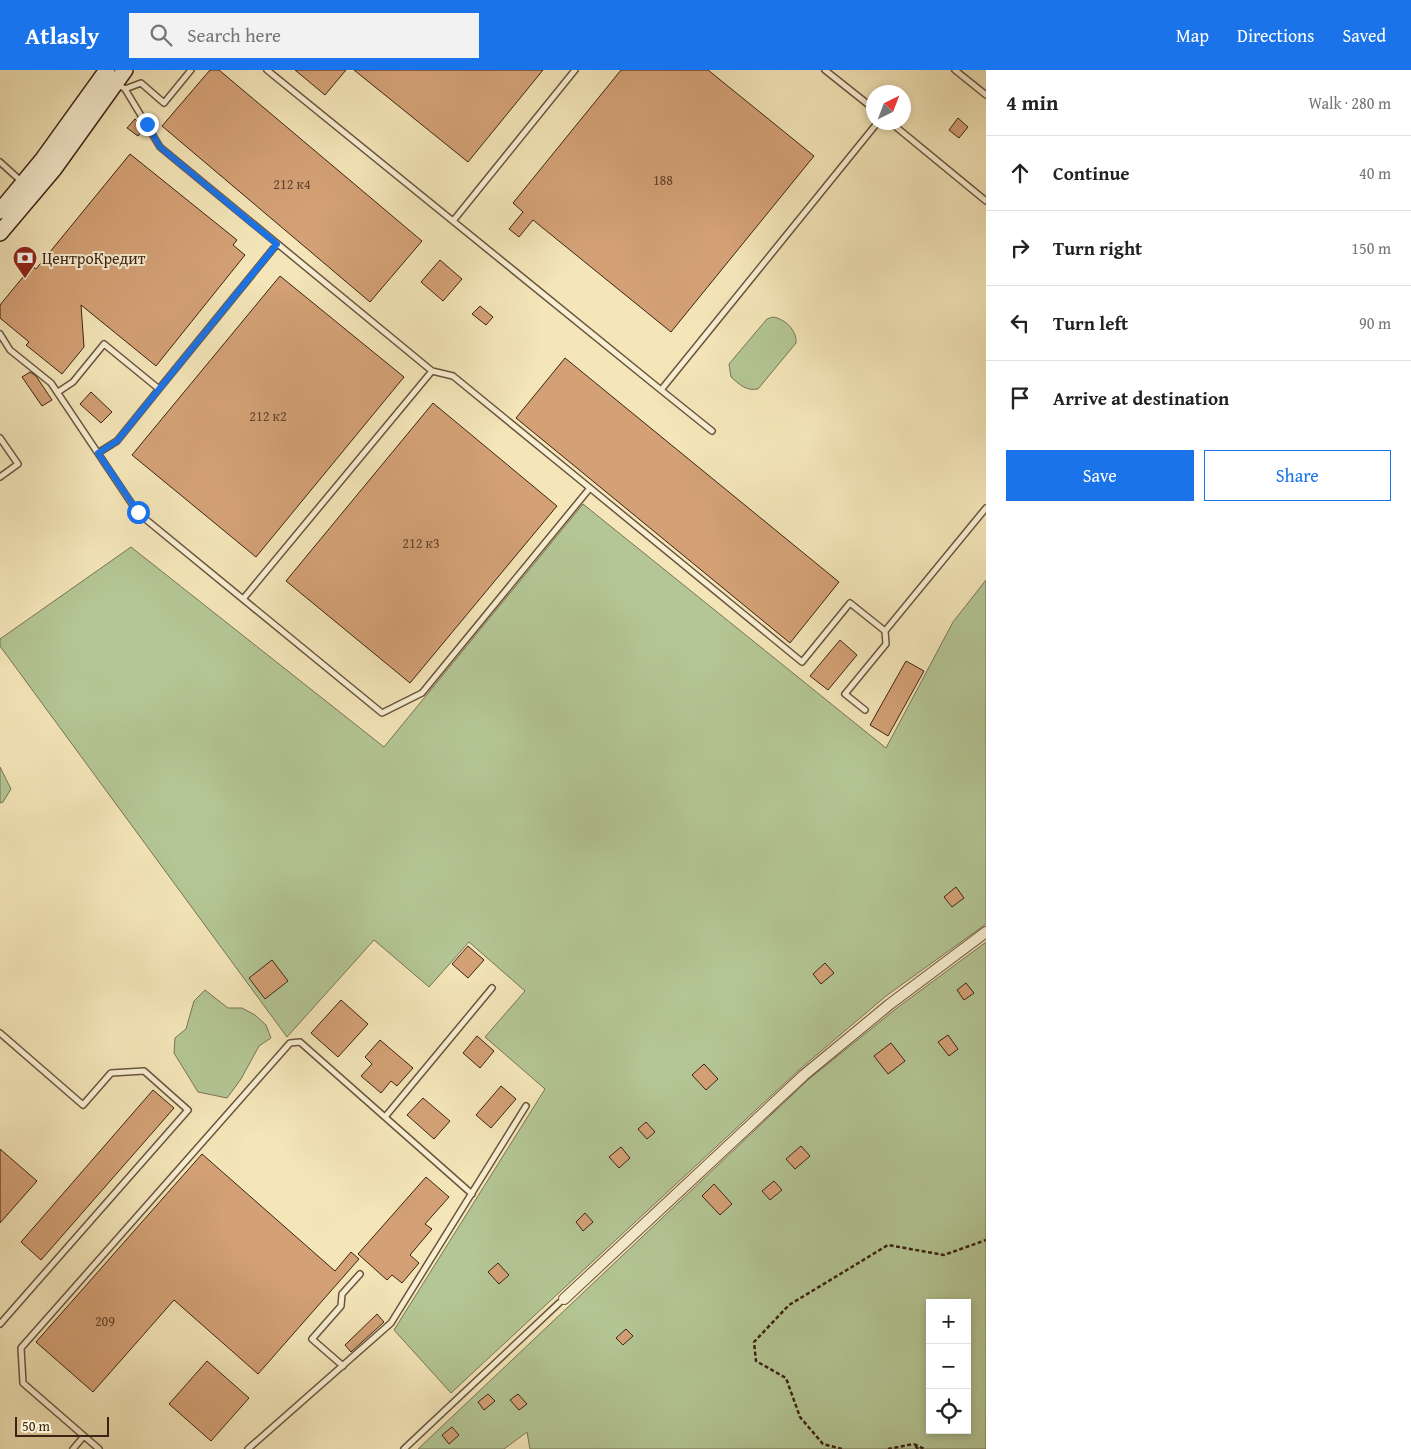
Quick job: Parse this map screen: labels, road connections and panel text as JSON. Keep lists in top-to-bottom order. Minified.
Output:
{"places":{"bank":["ЦентроКредит"]},"house_numbers":["188","212 к4","212 к2","212 к3","209"],"scale_bar":"50 m","north":"top right","page":{"header":"Atlasly","search":"Search here","nav":["Map","Directions","Saved"],"heading":["4 min","Walk · 280 m"],"list":[["Continue","40 m"],["Turn right","150 m"],["Turn left","90 m"],"Arrive at destination"],"buttons":["Save","Share"],"map_buttons":["+","−"],"scale":"50 m"}}
